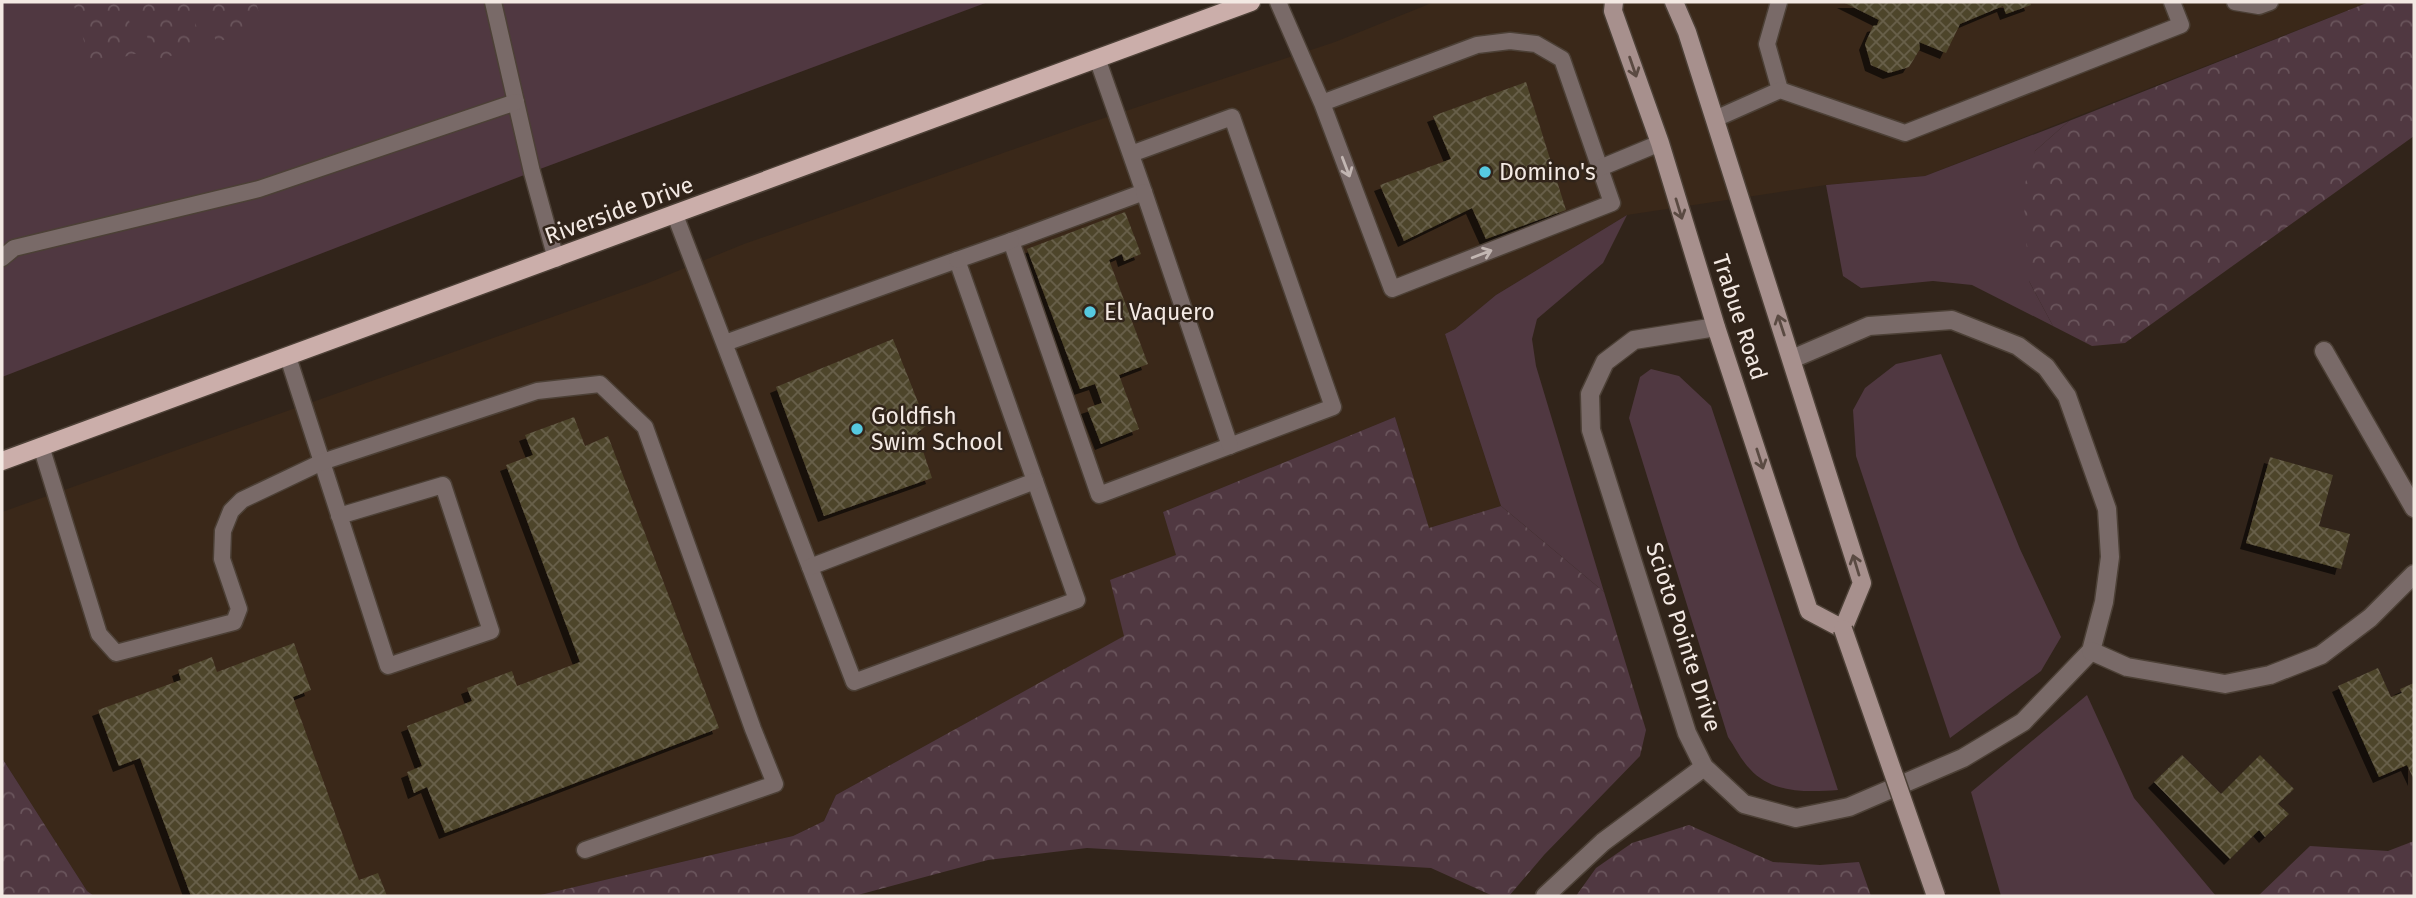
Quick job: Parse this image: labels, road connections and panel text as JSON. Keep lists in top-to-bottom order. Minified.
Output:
{"streets":{"main road":["Riverside Drive","Trabue Road"],"street":["Scioto Pointe Drive"]},"crossings":[["Trabue Road","Scioto Pointe Drive"]],"places":["Domino's","El Vaquero","Goldfish Swim School"]}
